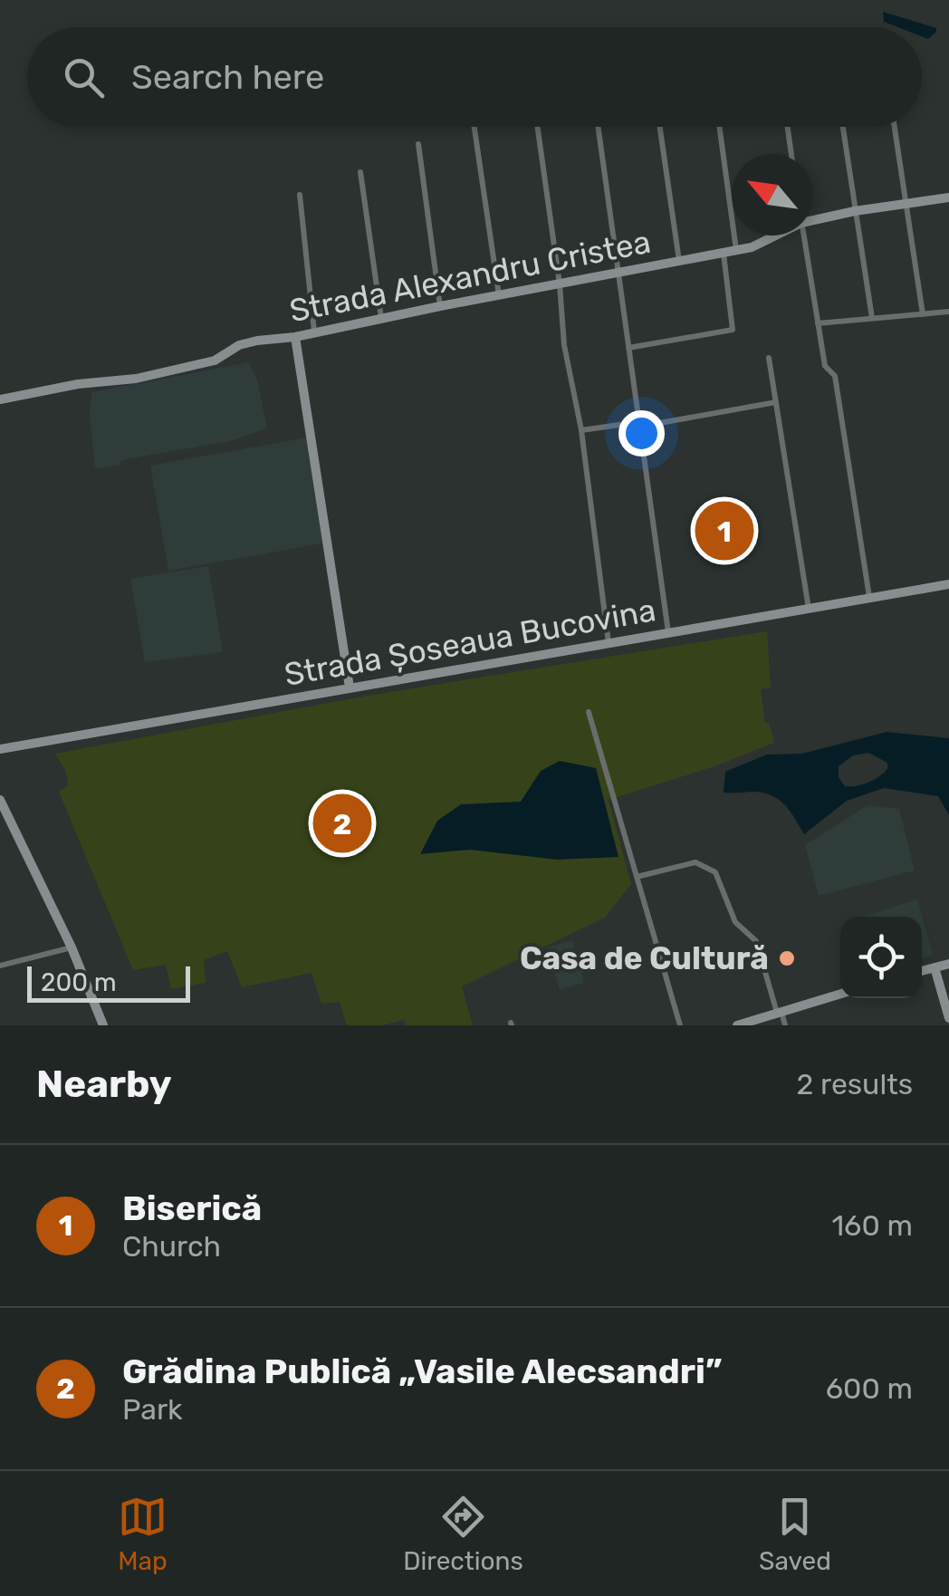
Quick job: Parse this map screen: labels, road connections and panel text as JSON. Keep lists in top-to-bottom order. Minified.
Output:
{"streets":{"main road":["Strada Alexandru Cristea","Strada Șoseaua Bucovina"]},"places":["Casa de Cultură"],"scale_bar":"200 m","north":"top left","page":{"search":"Search here","pins":["1","2"],"scale":"200 m","heading":["Nearby","2 results"],"list":[{"mark":"1","name":"Biserică","note":"Church","value":"160 m"},{"mark":"2","name":"Grădina Publică „Vasile Alecsandri”","note":"Park","value":"600 m"}],"nav":["Map","Directions","Saved"]}}
